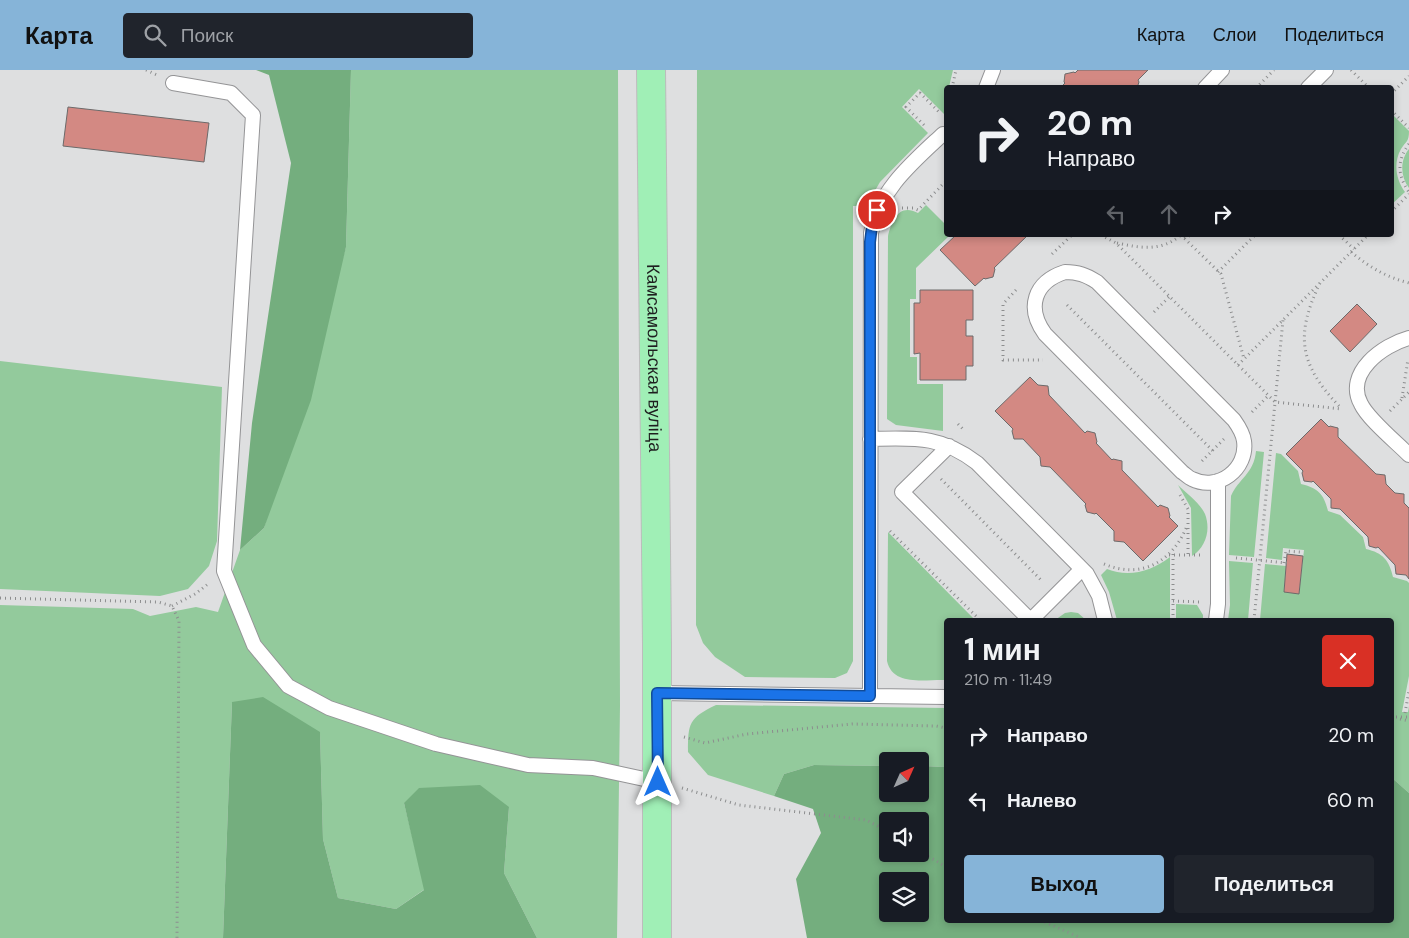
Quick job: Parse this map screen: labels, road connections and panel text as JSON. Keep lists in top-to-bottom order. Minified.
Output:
{"streets":{"main road":["Камсамольская вуліца"]},"north":"top right","page":{"header":"Карта","search":"Поиск","nav":["Карта","Слои","Поделиться"],"turn":["20 m","Направо"],"heading":["1 мин","210 m · 11:49"],"list":[{"name":"Направо","value":"20 m"},{"name":"Налево","value":"60 m"}],"buttons":["Выход","Поделиться"]}}
